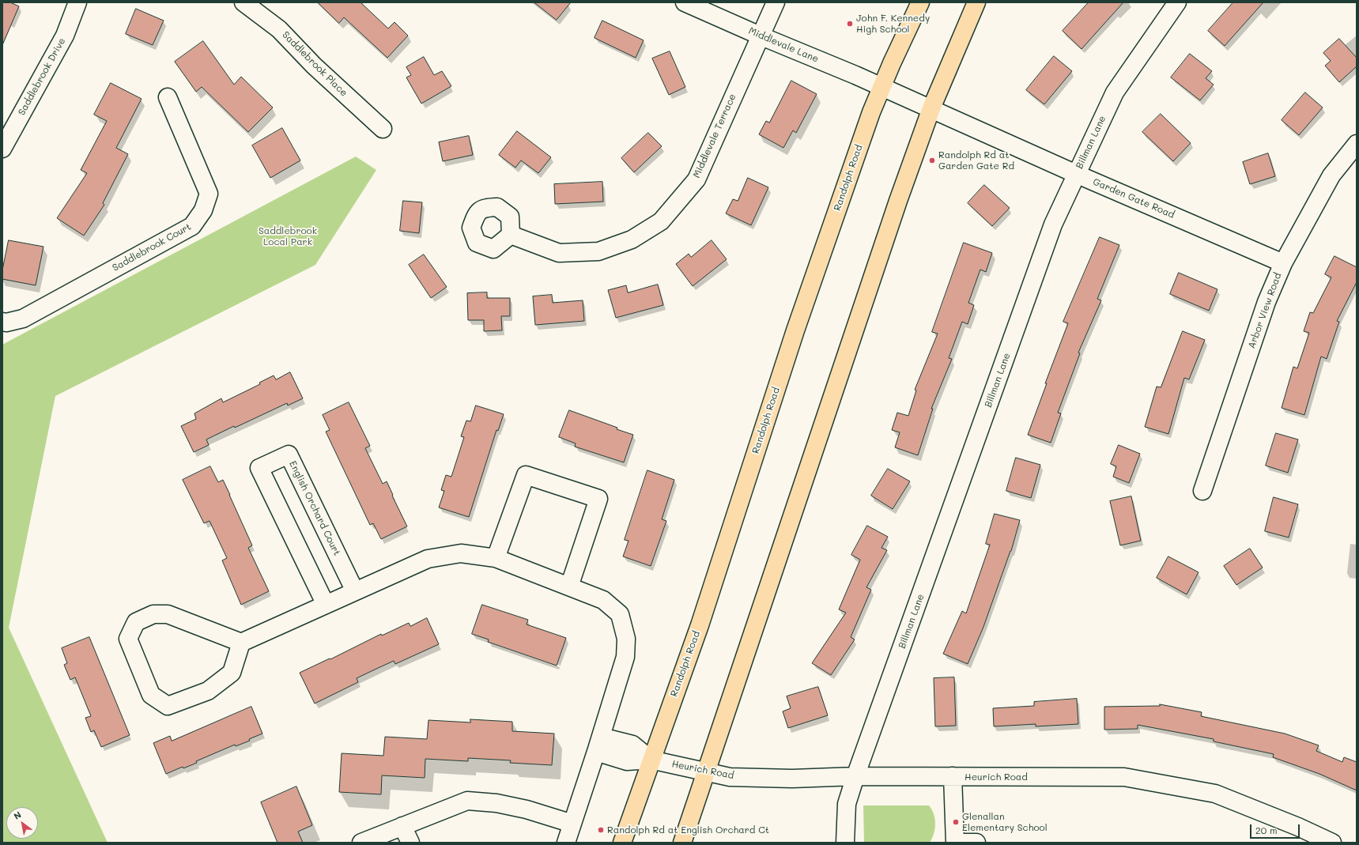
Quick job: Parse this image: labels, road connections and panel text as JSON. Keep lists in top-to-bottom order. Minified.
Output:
{"streets":{"main road":["Randolph Road"],"street":["Middlevale Lane","Saddlebrook Place","Saddlebrook Drive","Middlevale Terrace","Billman Lane","Garden Gate Road","Saddlebrook Court","Arbor View Road","English Orchard Court","Heurich Road"]},"crossings":[["Middlevale Lane","Middlevale Terrace"],["Middlevale Lane","Randolph Road"],["Middlevale Lane","Garden Gate Road"],["Billman Lane","Garden Gate Road"],["Billman Lane","Heurich Road"],["Randolph Road","Garden Gate Road"],["Randolph Road","Heurich Road"],["Garden Gate Road","Arbor View Road"]],"parks":["Saddlebrook Local Park"],"places":["John F. Kennedy High School","Randolph Rd at Garden Gate Rd","Glenallan Elementary School","Randolph Rd at English Orchard Ct"],"scale_bar":"20 m","north":"top left"}
